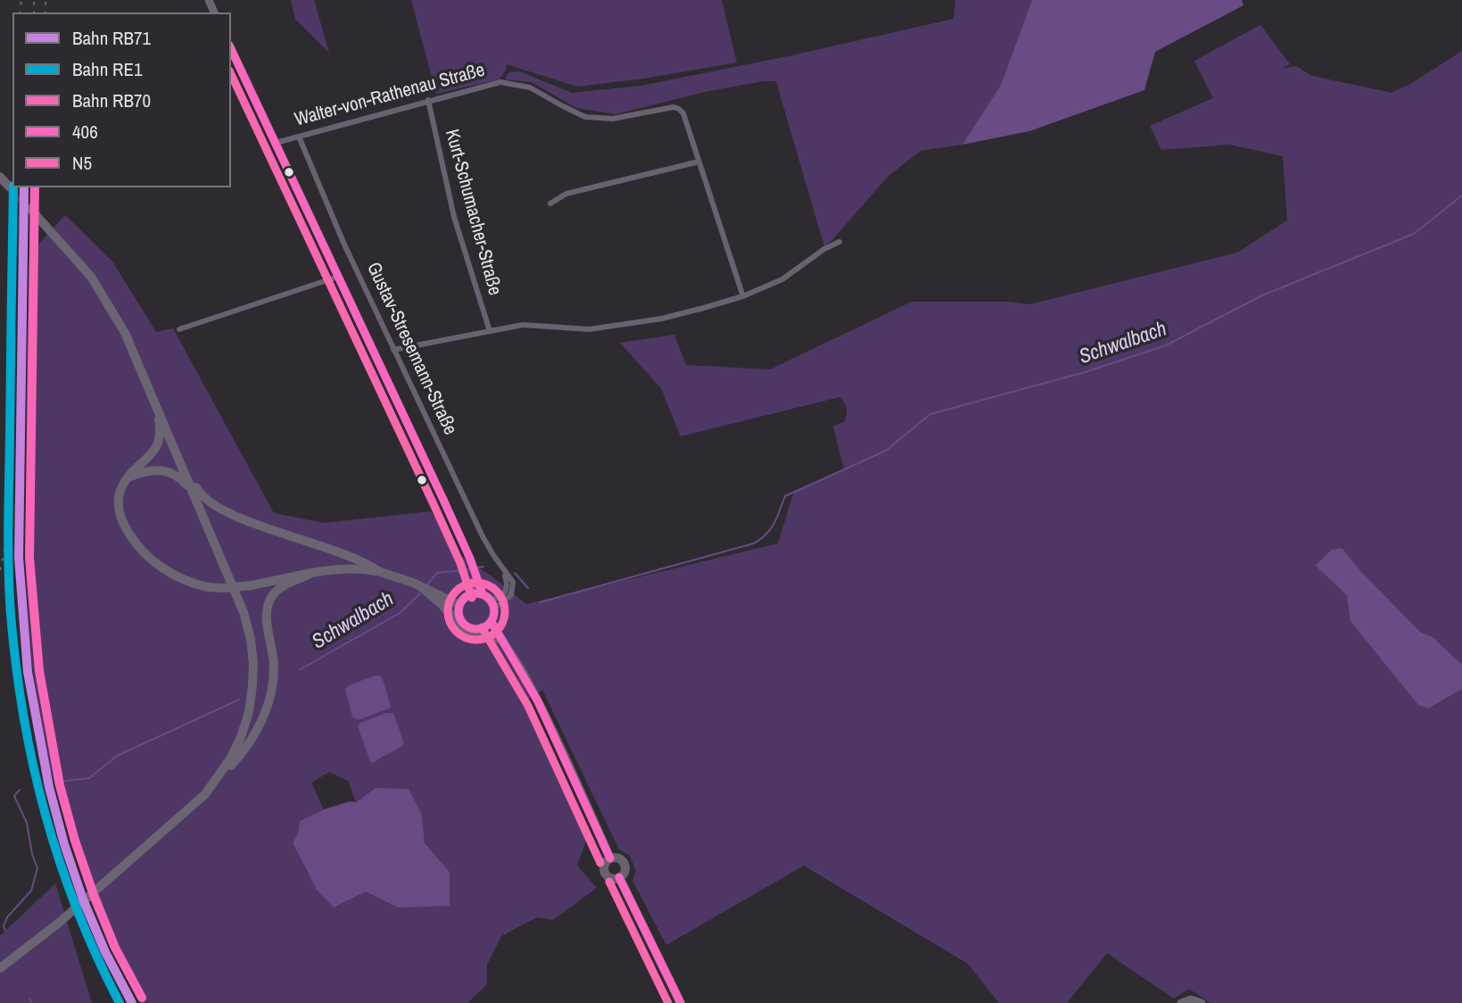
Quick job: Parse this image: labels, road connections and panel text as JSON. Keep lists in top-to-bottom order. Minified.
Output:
{"streets":{"street":["Walter-von-Rathenau Straße","Kurt-Schumacher-Straße","Gustav-Stresemann-Straße"]},"crossings":[["Walter-von-Rathenau Straße","Kurt-Schumacher-Straße"],["Walter-von-Rathenau Straße","Gustav-Stresemann-Straße"]],"water":["Schwalbach"],"lines":["transit line 406","transit line N5","rail line RB71","rail line RE1","rail line RB70"],"legend":["Bahn RB71","Bahn RE1","Bahn RB70","406","N5"]}
